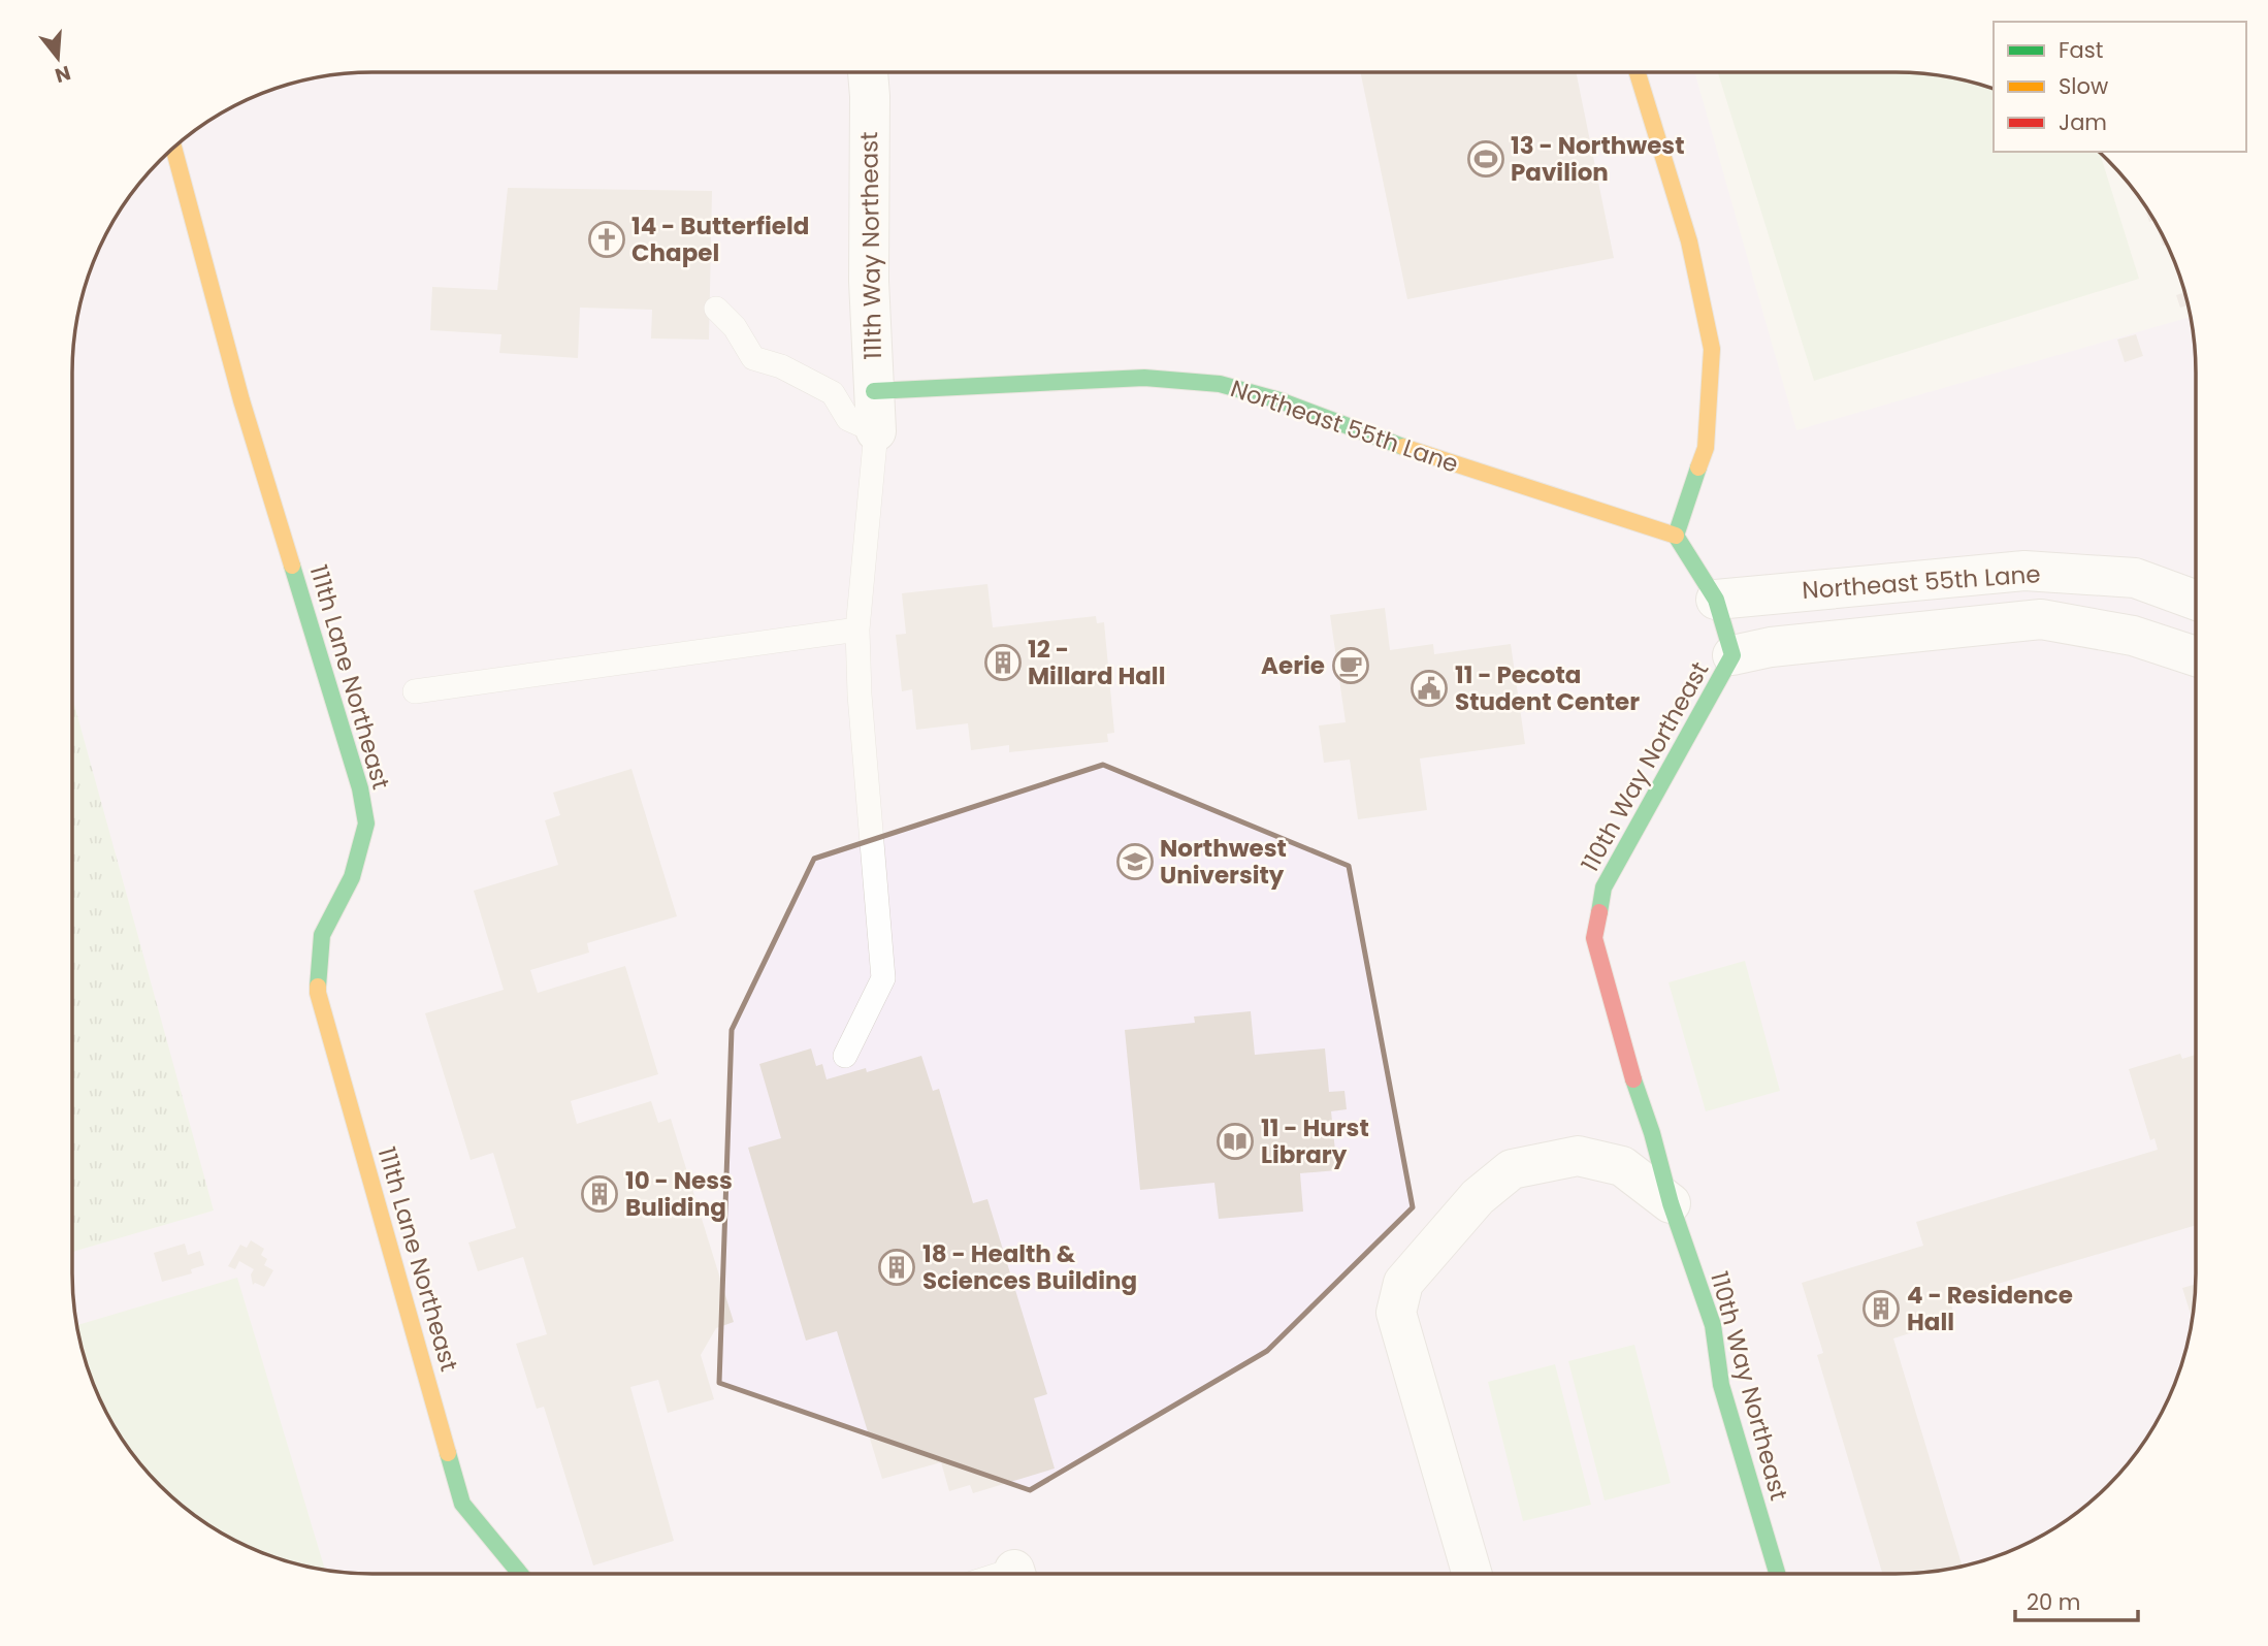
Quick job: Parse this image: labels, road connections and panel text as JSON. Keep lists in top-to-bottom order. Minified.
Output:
{"streets":{"street":["111th Way Northeast","Northeast 55th Lane","111th Lane Northeast","110th Way Northeast"]},"crossings":[["111th Way Northeast","Northeast 55th Lane"],["Northeast 55th Lane","110th Way Northeast"]],"places":{"sports":["13 - Northwest Pavilion"],"church":["14 - Butterfield Chapel"],"building":["12 - Millard Hall","10 - Ness Buliding","18 - Health & Sciences Building","4 - Residence Hall"],"cafe":["Aerie"],"public building":["11 - Pecota Student Center"],"school or university":["Northwest University"],"library":["11 - Hurst Library"]},"legend":["Fast","Slow","Jam"],"scale_bar":"20 m","north":"bottom"}
